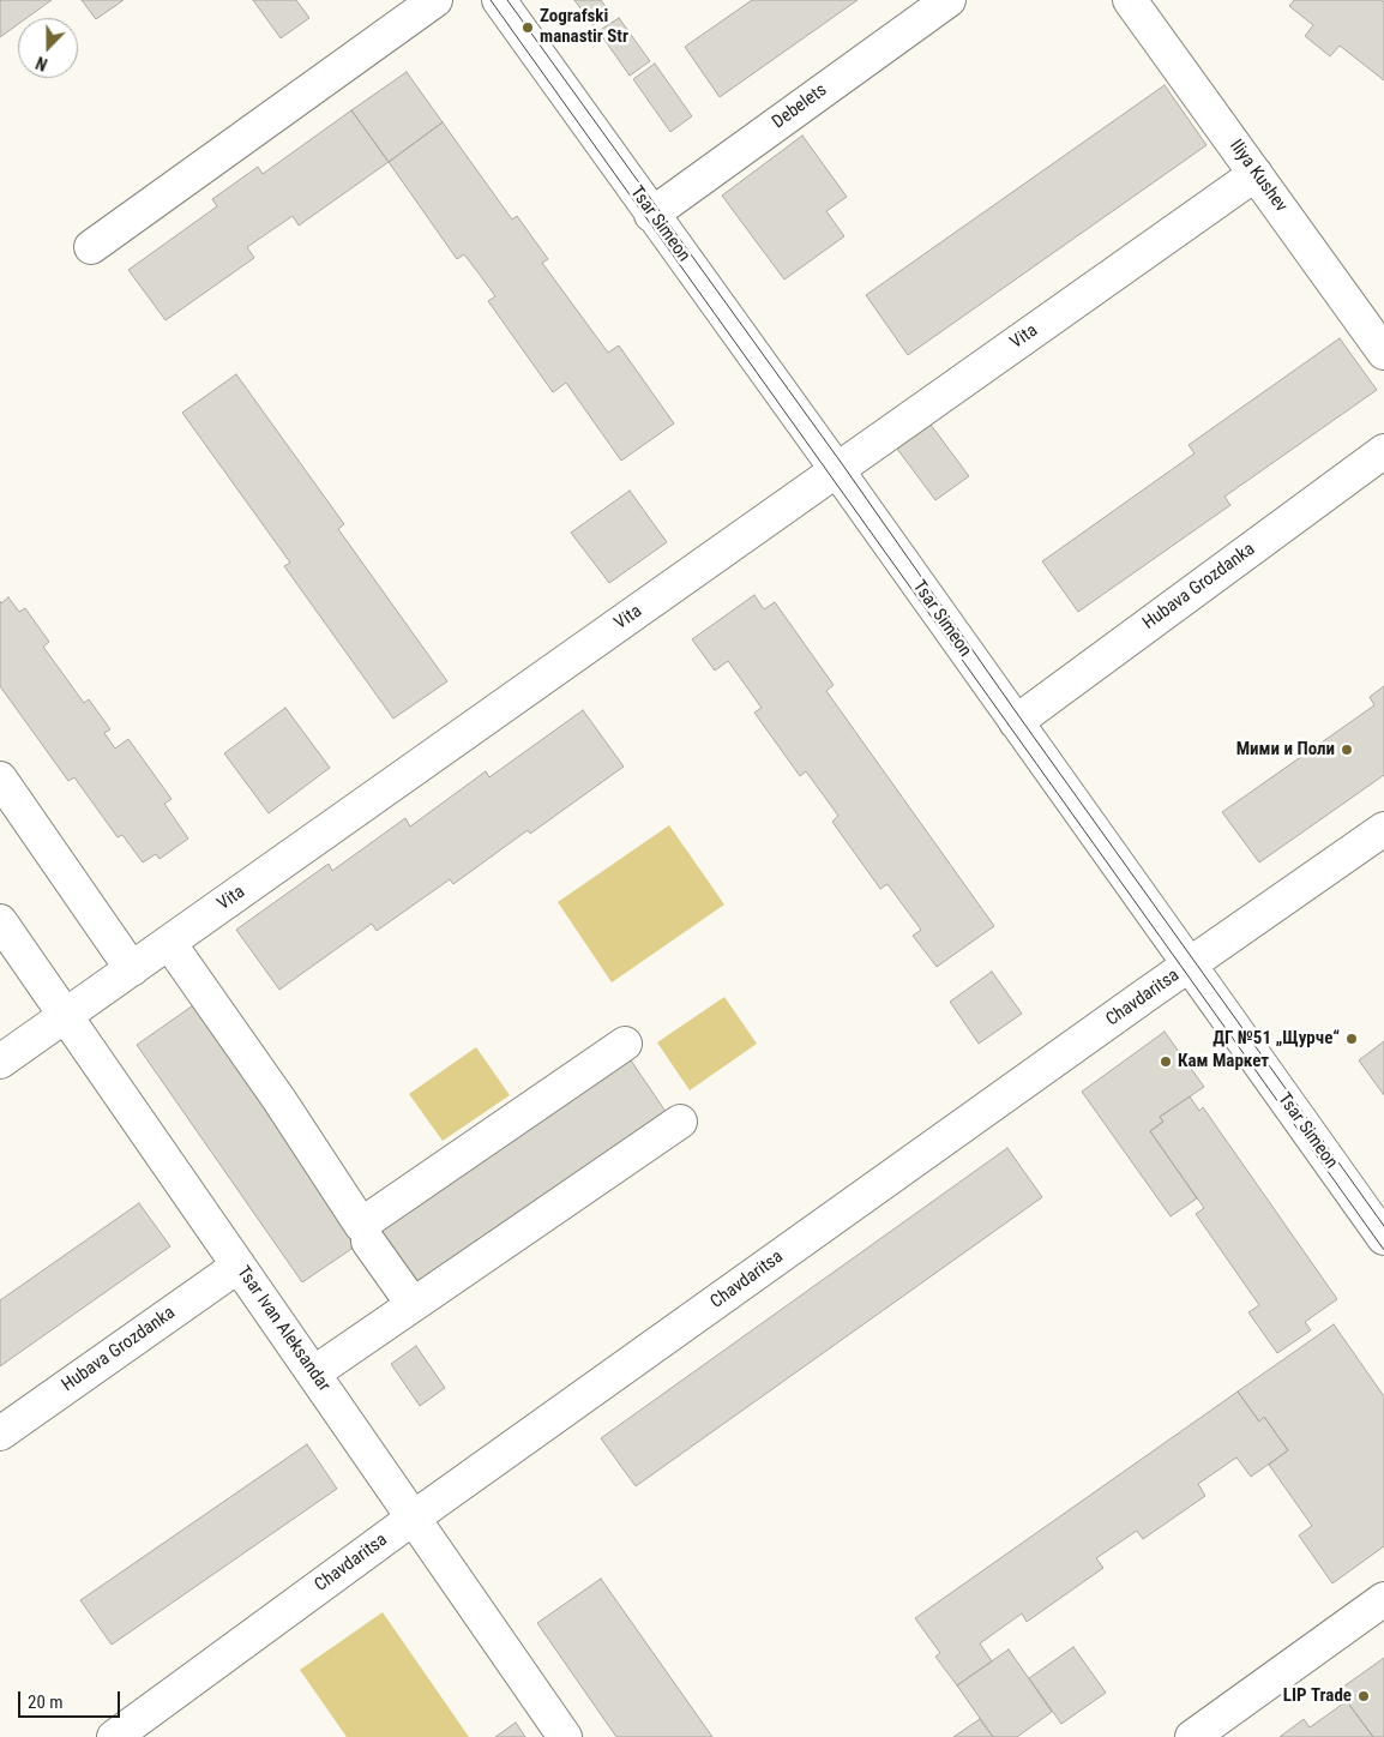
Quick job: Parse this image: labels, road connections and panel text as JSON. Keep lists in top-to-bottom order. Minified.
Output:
{"streets":{"street":["Debelets","Iliya Kushev","Tsar Simeon","Vita","Hubava Grozdanka","Chavdaritsa","Tsar Ivan Aleksandar"]},"crossings":[["Debelets","Tsar Simeon"],["Iliya Kushev","Vita"],["Tsar Simeon","Vita"],["Tsar Simeon","Hubava Grozdanka"],["Tsar Simeon","Chavdaritsa"],["Vita","Tsar Ivan Aleksandar"],["Hubava Grozdanka","Tsar Ivan Aleksandar"],["Chavdaritsa","Tsar Ivan Aleksandar"]],"places":["Zografski manastir Str","Мими и Поли","ДГ №51 „Щурче“","Кам Маркет","LIP Trade"],"scale_bar":"20 m","north":"bottom"}
